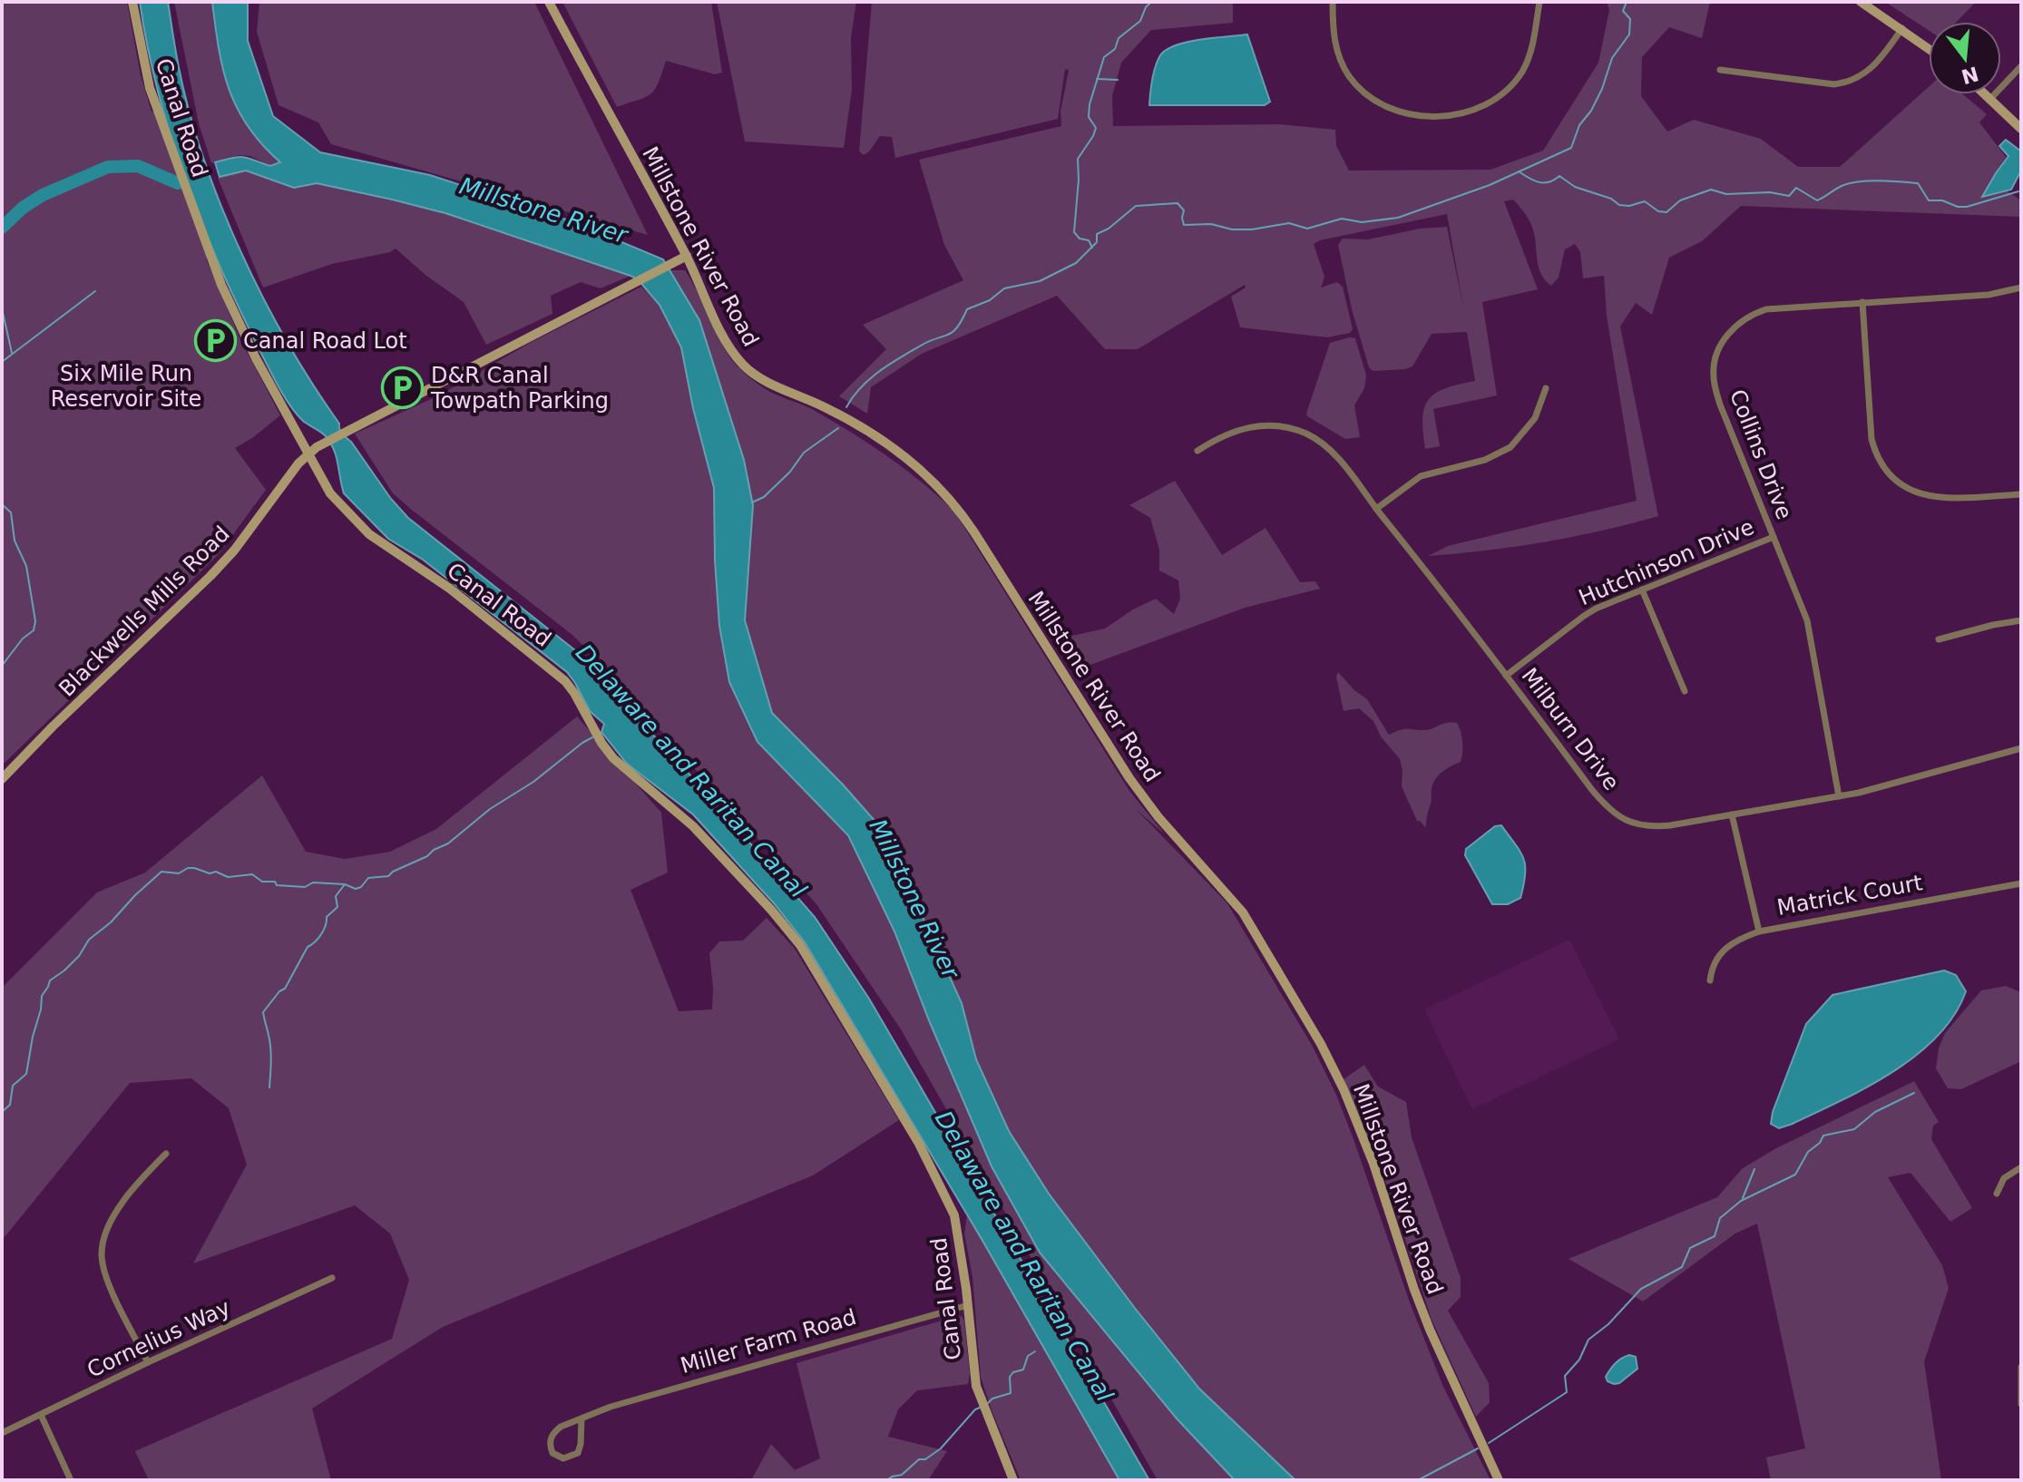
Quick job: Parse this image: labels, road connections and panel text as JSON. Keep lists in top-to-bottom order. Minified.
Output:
{"streets":{"street":["Canal Road","Millstone River Road","Collins Drive","Hutchinson Drive","Blackwells Mills Road","Milburn Drive","Matrick Court","Cornelius Way","Miller Farm Road"]},"crossings":[["Canal Road","Blackwells Mills Road"],["Canal Road","Miller Farm Road"],["Millstone River Road","Blackwells Mills Road"],["Collins Drive","Hutchinson Drive"],["Collins Drive","Milburn Drive"],["Hutchinson Drive","Milburn Drive"]],"water":["Millstone River","Delaware and Raritan Canal"],"parks":["Six Mile Run Reservoir Site"],"places":{"parking":["Canal Road Lot","D&R Canal Towpath Parking"]},"north":"bottom"}
